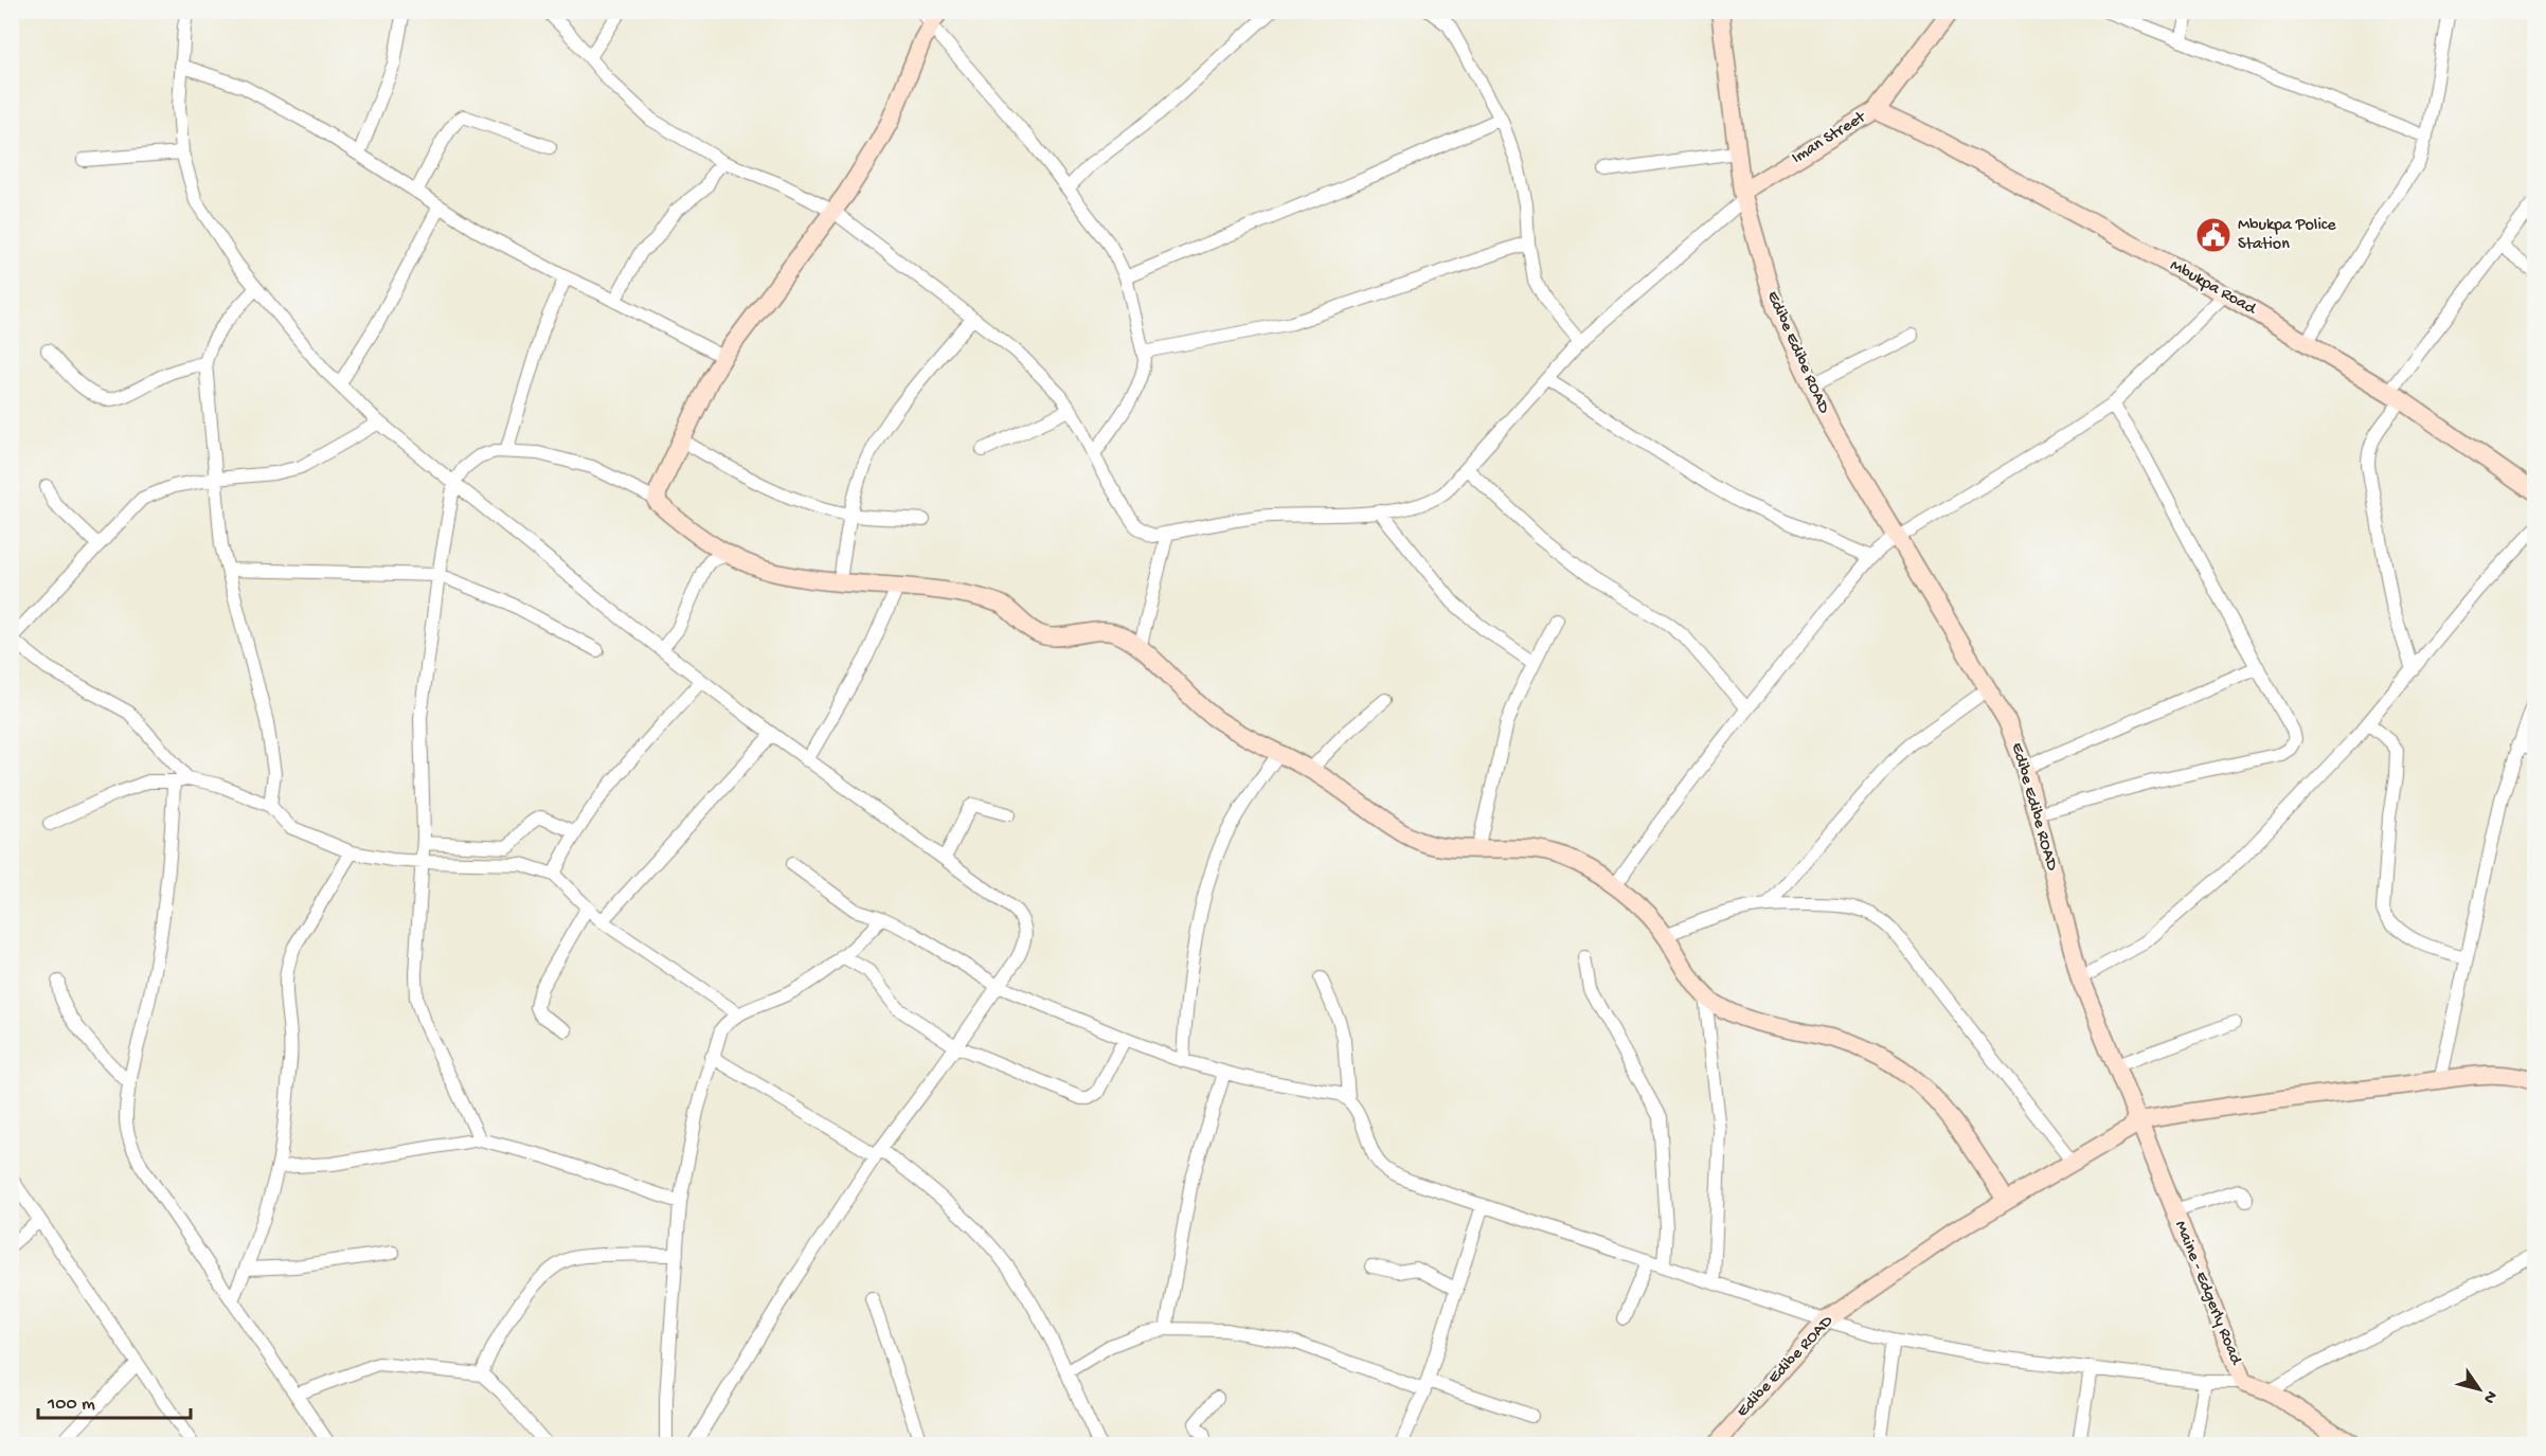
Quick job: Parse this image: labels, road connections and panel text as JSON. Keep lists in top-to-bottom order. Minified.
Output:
{"streets":{"street":["Iman Street","Mbukpa Road","Edibe Edibe ROAD","Maine - Edgerly Road"]},"crossings":[["Iman Street","Mbukpa Road"],["Iman Street","Edibe Edibe ROAD"],["Edibe Edibe ROAD","Maine - Edgerly Road"]],"places":{"public building":["Mbukpa Police Station"]},"scale_bar":"100 m","north":"bottom right"}
